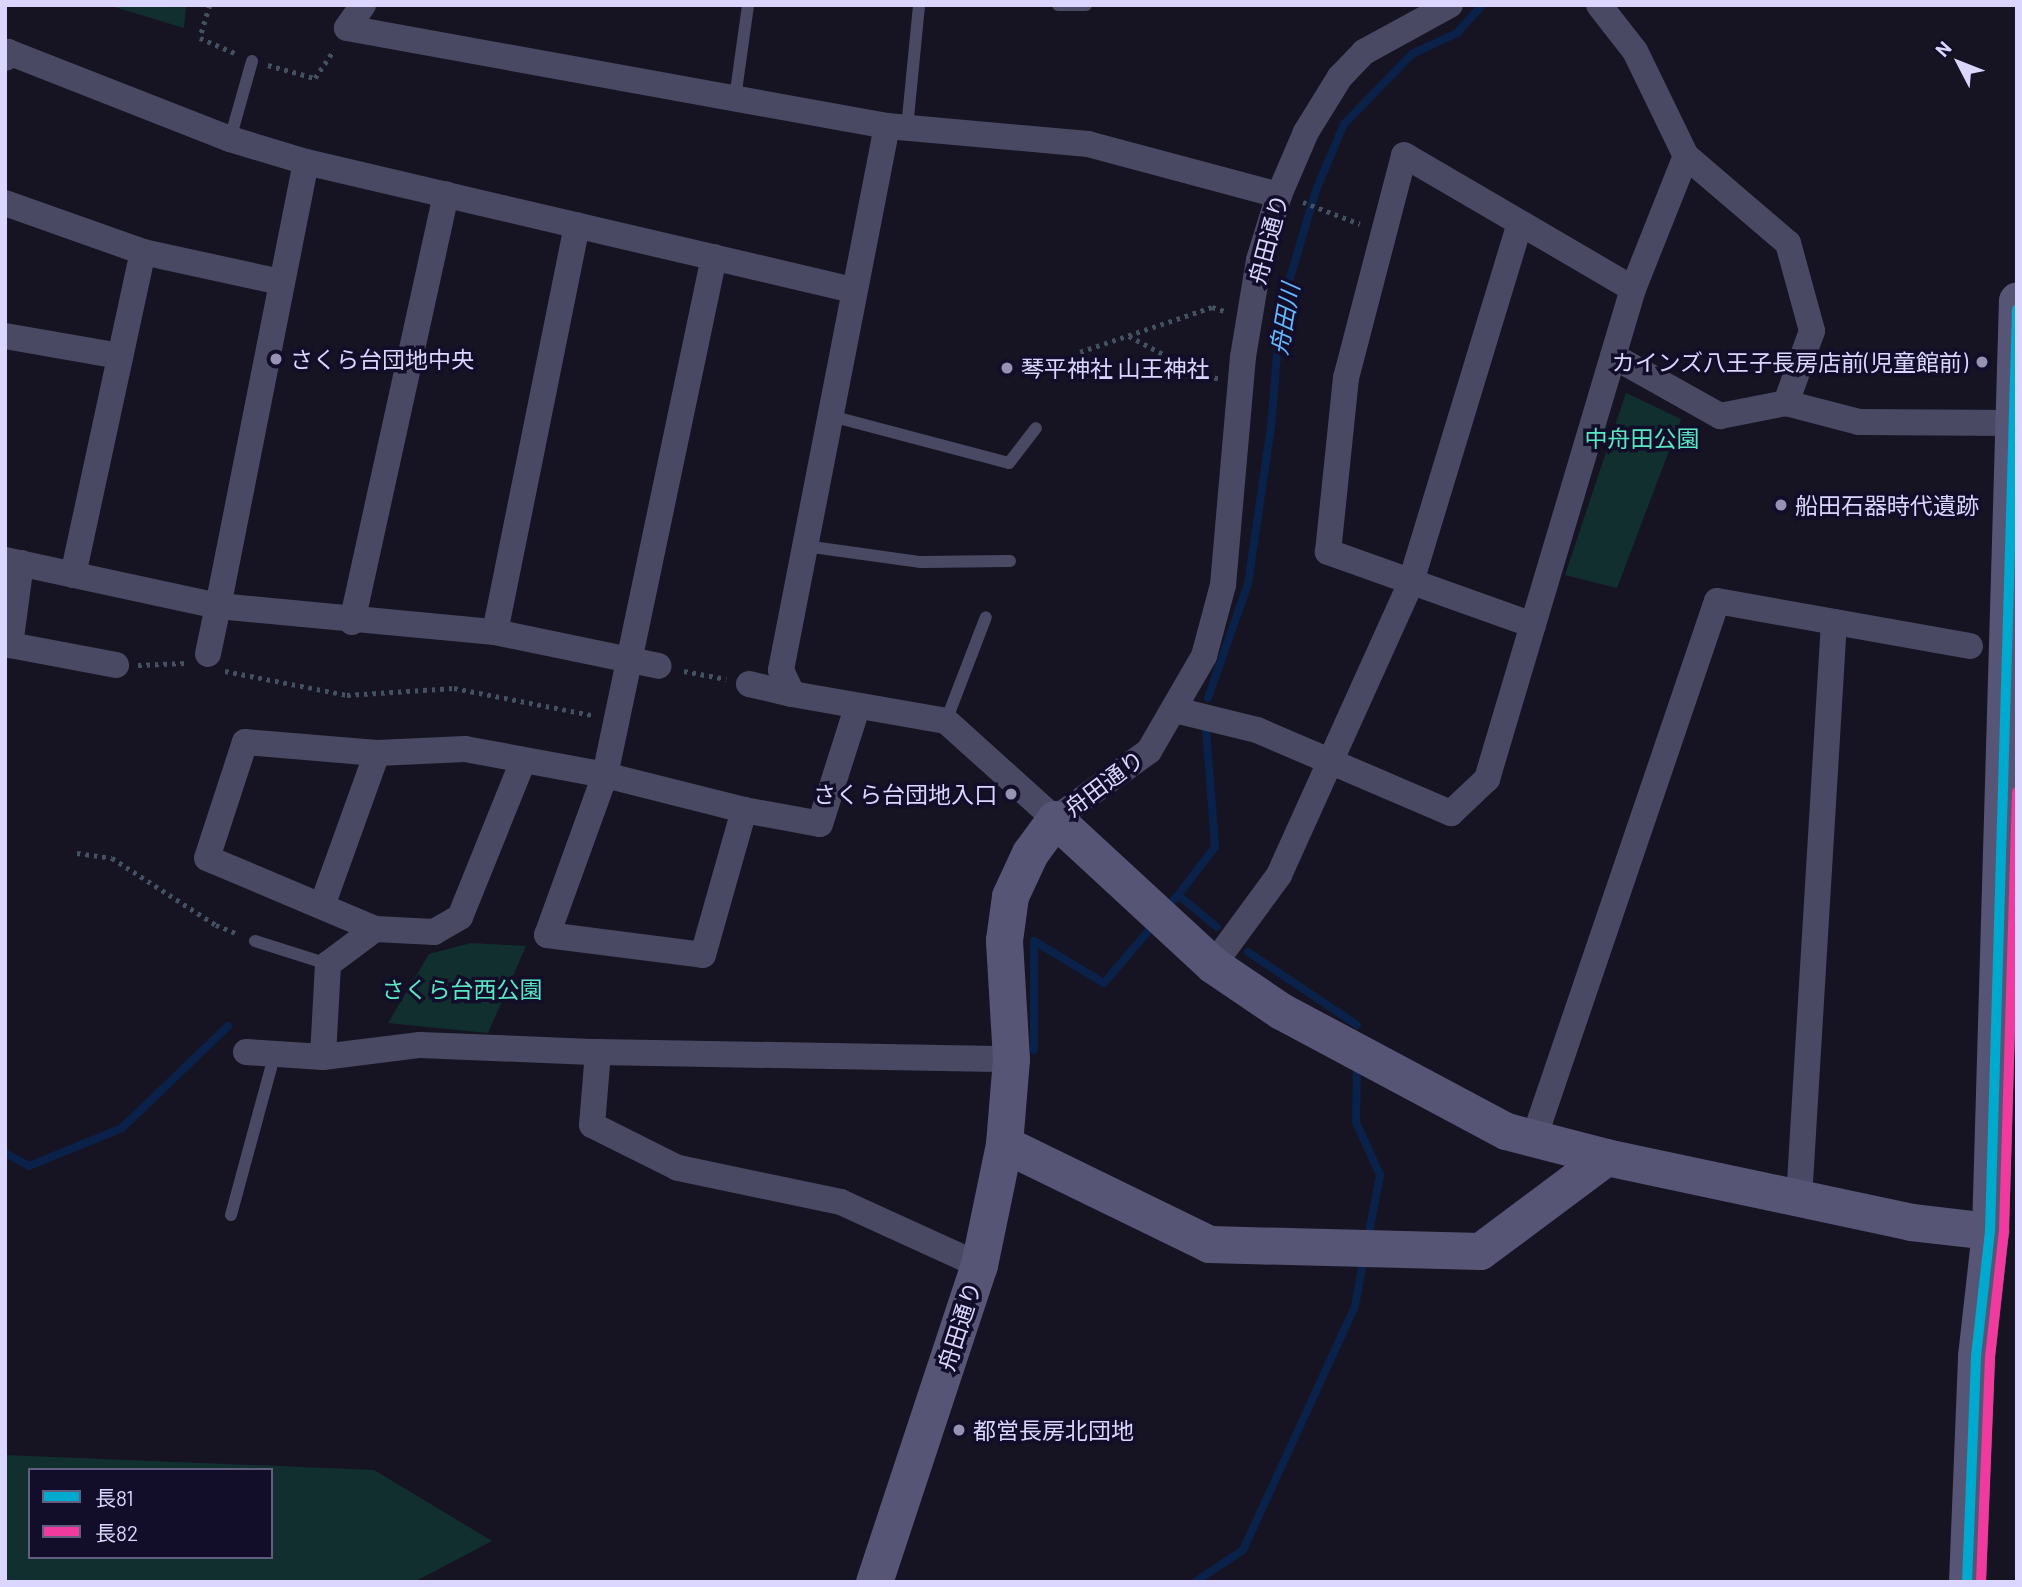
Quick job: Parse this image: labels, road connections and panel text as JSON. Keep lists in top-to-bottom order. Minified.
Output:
{"streets":{"street":["舟田通り"]},"water":["舟田川"],"parks":["中舟田公園","さくら台西公園"],"places":["さくら台団地中央","カインズ八王子長房店前(児童館前)","琴平神社 山王神社","船田石器時代遺跡","さくら台団地入口","都営長房北団地"],"lines":["transit line 長81","transit line 長82"],"legend":["長81","長82"],"north":"top left"}
